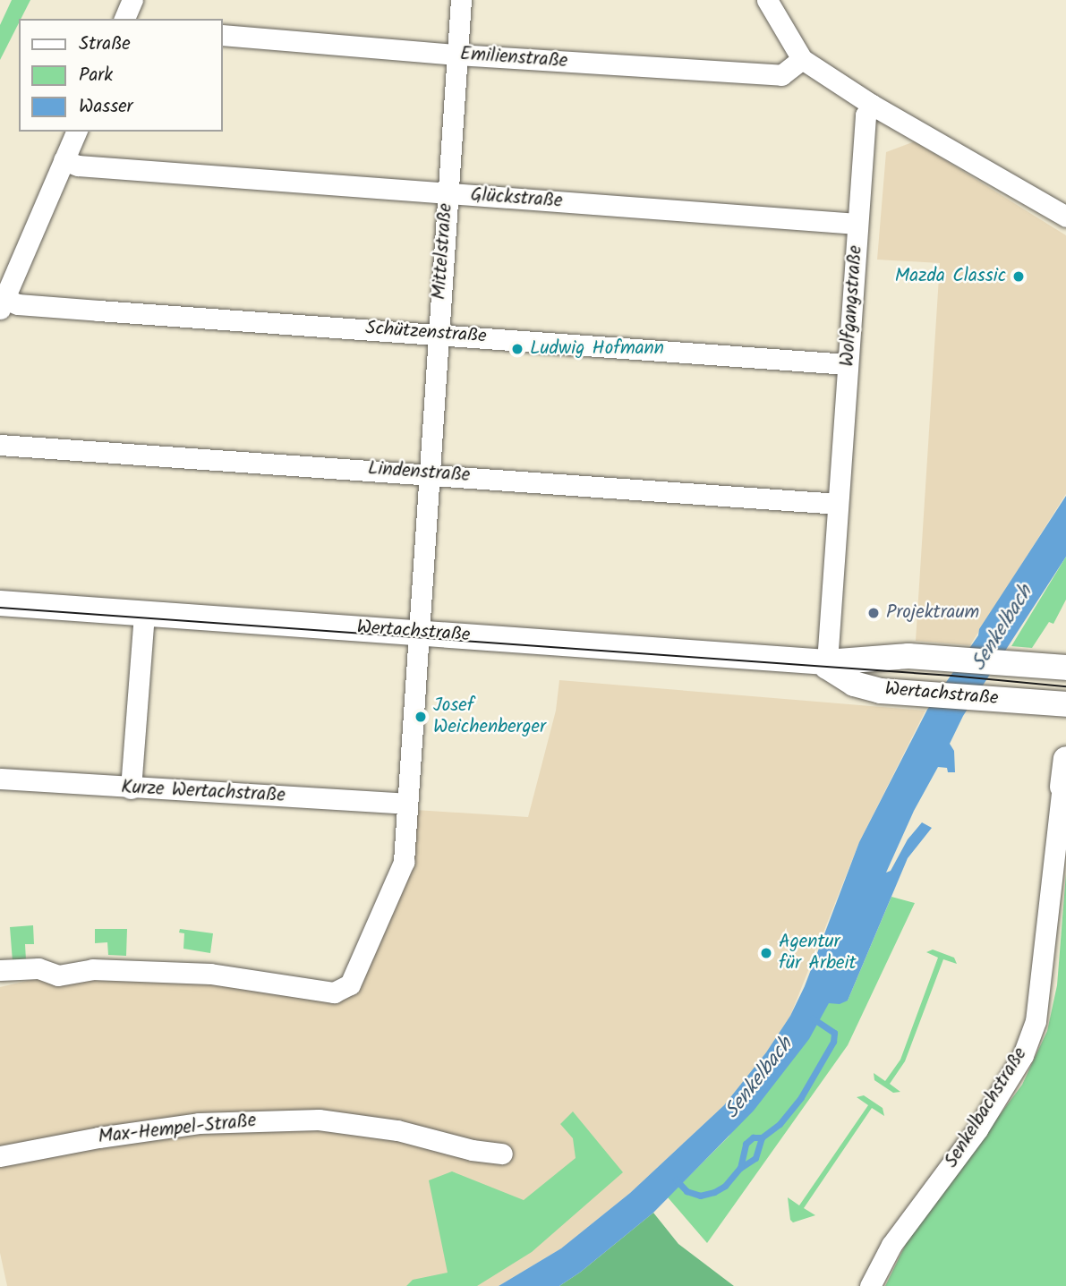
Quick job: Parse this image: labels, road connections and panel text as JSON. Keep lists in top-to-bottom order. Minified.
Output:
{"streets":{"street":["Emilienstraße","Glückstraße","Mittelstraße","Wolfgangstraße","Schützenstraße","Lindenstraße","Wertachstraße","Kurze Wertachstraße","Senkelbachstraße","Max-Hempel-Straße"]},"crossings":[["Emilienstraße","Mittelstraße"],["Glückstraße","Mittelstraße"],["Glückstraße","Wolfgangstraße"],["Mittelstraße","Schützenstraße"],["Mittelstraße","Lindenstraße"],["Mittelstraße","Wertachstraße"],["Mittelstraße","Kurze Wertachstraße"],["Wolfgangstraße","Schützenstraße"],["Wolfgangstraße","Lindenstraße"],["Wolfgangstraße","Wertachstraße"]],"water":["Senkelbach"],"places":["Mazda Classic","Ludwig Hofmann","Projektraum","Josef Weichenberger","Agentur für Arbeit"],"legend":["Straße","Park","Wasser"]}
